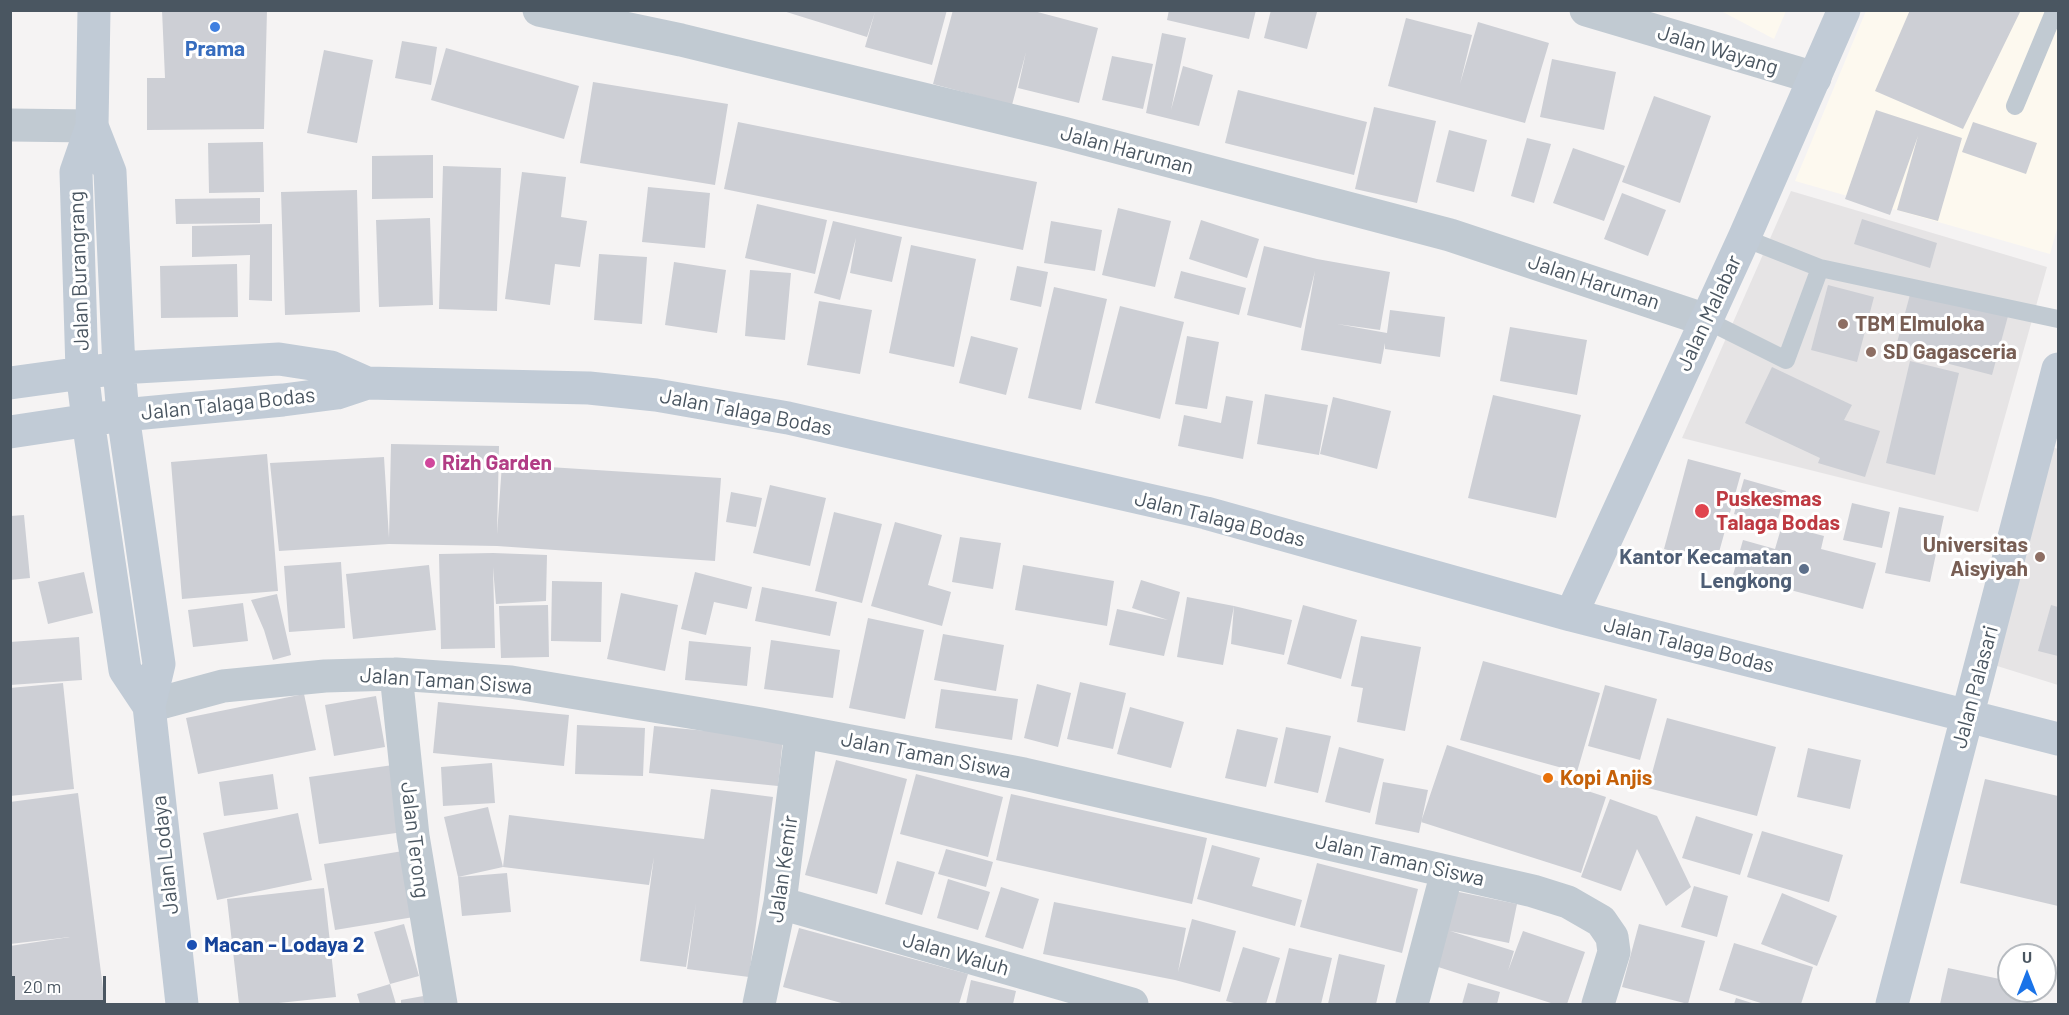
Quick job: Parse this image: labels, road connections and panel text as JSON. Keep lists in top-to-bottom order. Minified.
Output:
{"streets":{"street":["Jalan Wayang","Jalan Haruman","Jalan Burangrang","Jalan Malabar","Jalan Talaga Bodas","Jalan Taman Siswa","Jalan Palasari","Jalan Terong","Jalan Lodaya","Jalan Kemir","Jalan Waluh"]},"crossings":[["Jalan Wayang","Jalan Malabar"],["Jalan Haruman","Jalan Malabar"],["Jalan Burangrang","Jalan Talaga Bodas"],["Jalan Burangrang","Jalan Lodaya"],["Jalan Malabar","Jalan Talaga Bodas"],["Jalan Talaga Bodas","Jalan Palasari"],["Jalan Talaga Bodas","Jalan Lodaya"],["Jalan Taman Siswa","Jalan Terong"],["Jalan Taman Siswa","Jalan Lodaya"],["Jalan Taman Siswa","Jalan Kemir"],["Jalan Kemir","Jalan Waluh"]],"places":["Prama","TBM Elmuloka","SD Gagasceria","Rizh Garden","Puskesmas Talaga Bodas","Universitas Aisyiyah","Kantor Kecamatan Lengkong","Kopi Anjis","Macan - Lodaya 2"],"scale_bar":"20 m","north":"top"}
